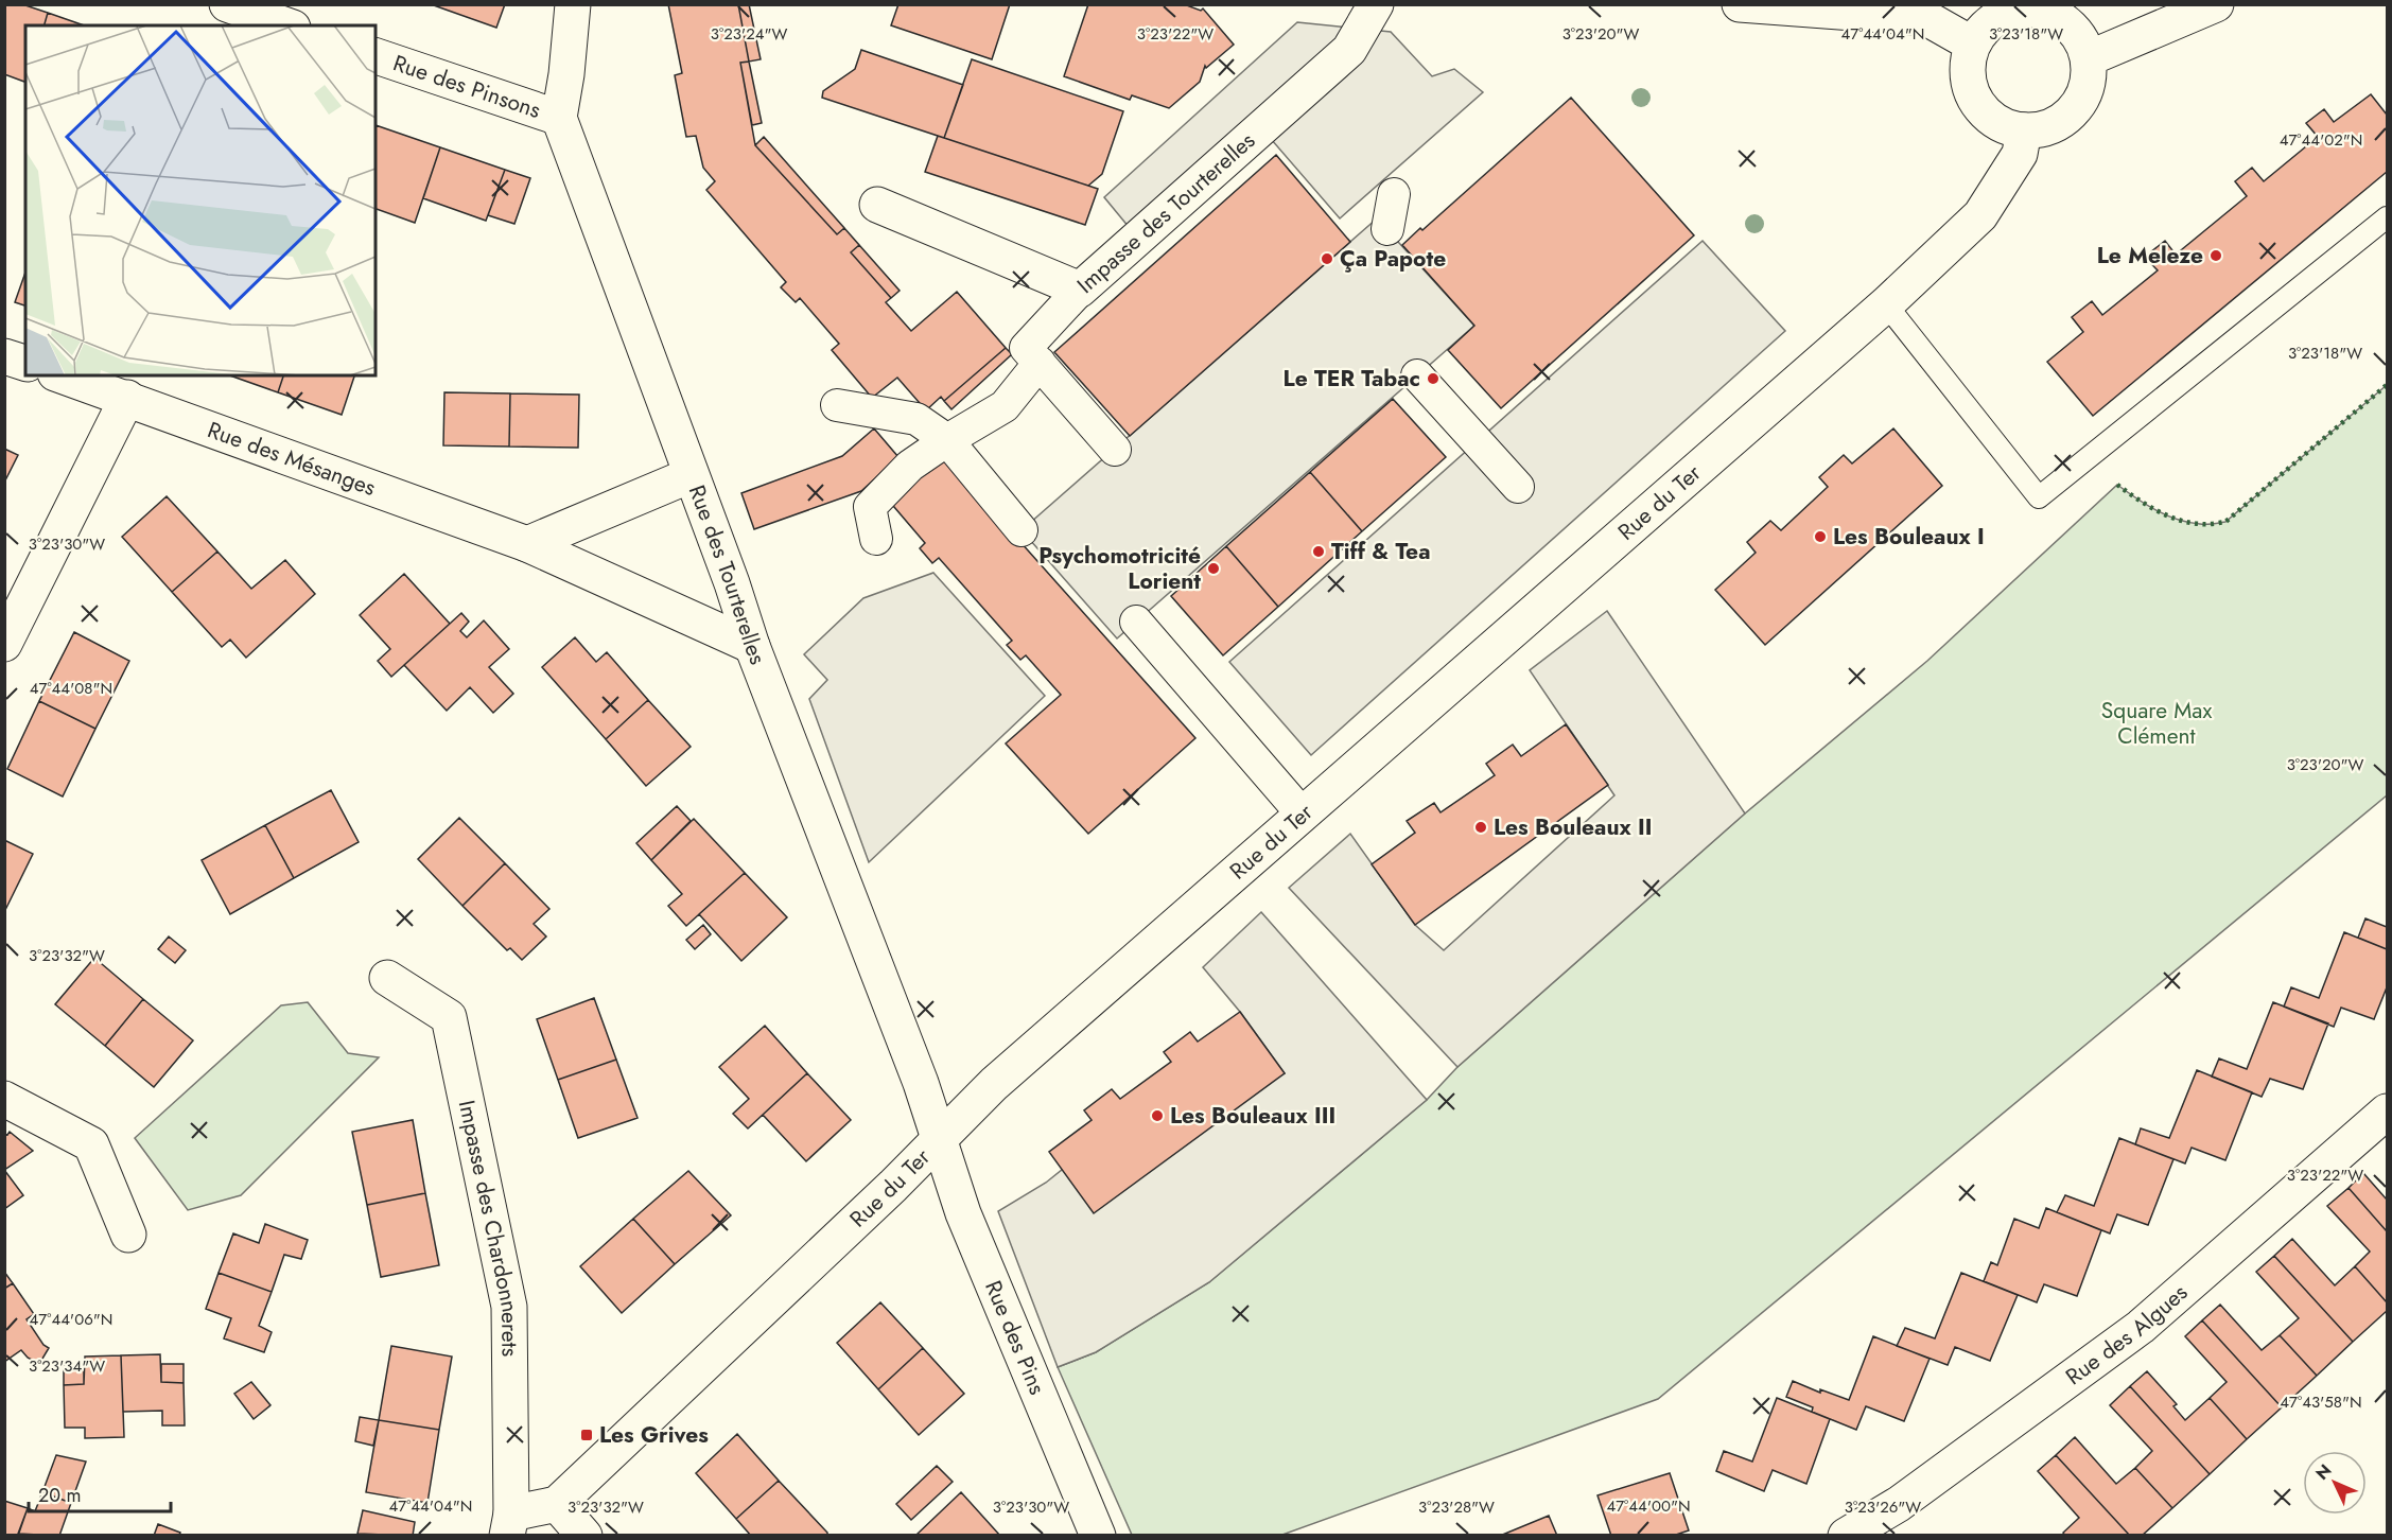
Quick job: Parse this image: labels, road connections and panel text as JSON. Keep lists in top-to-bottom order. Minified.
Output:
{"streets":{"street":["Rue des Pinsons","Impasse des Tourterelles","Rue des Mésanges","Rue du Ter","Rue des Tourterelles","Impasse des Chardonnerets","Rue des Algues","Rue des Pins"]},"crossings":[["Rue des Pinsons","Rue des Tourterelles"],["Rue des Mésanges","Rue des Tourterelles"],["Rue du Ter","Rue des Tourterelles"],["Rue du Ter","Rue des Pins"],["Rue des Tourterelles","Rue des Pins"]],"parks":["Square Max Clément"],"places":{"other":["Le Meleze","Ça Papote","Le TER Tabac","Les Bouleaux I","Tiff & Tea","Psychomotricité Lorient","Les Bouleaux II","Les Bouleaux III"],"transit":["Les Grives"]},"scale_bar":"20 m","north":"top left","coordinates":["3°23'24\"W","3°23'22\"W","3°23'20\"W","3°23'18\"W","47°44'04\"N","47°44'02\"N","3°23'30\"W","47°44'08\"N","3°23'32\"W","47°44'06\"N","3°23'34\"W","47°43'58\"N","47°44'00\"N","3°23'28\"W","3°23'26\"W"]}
